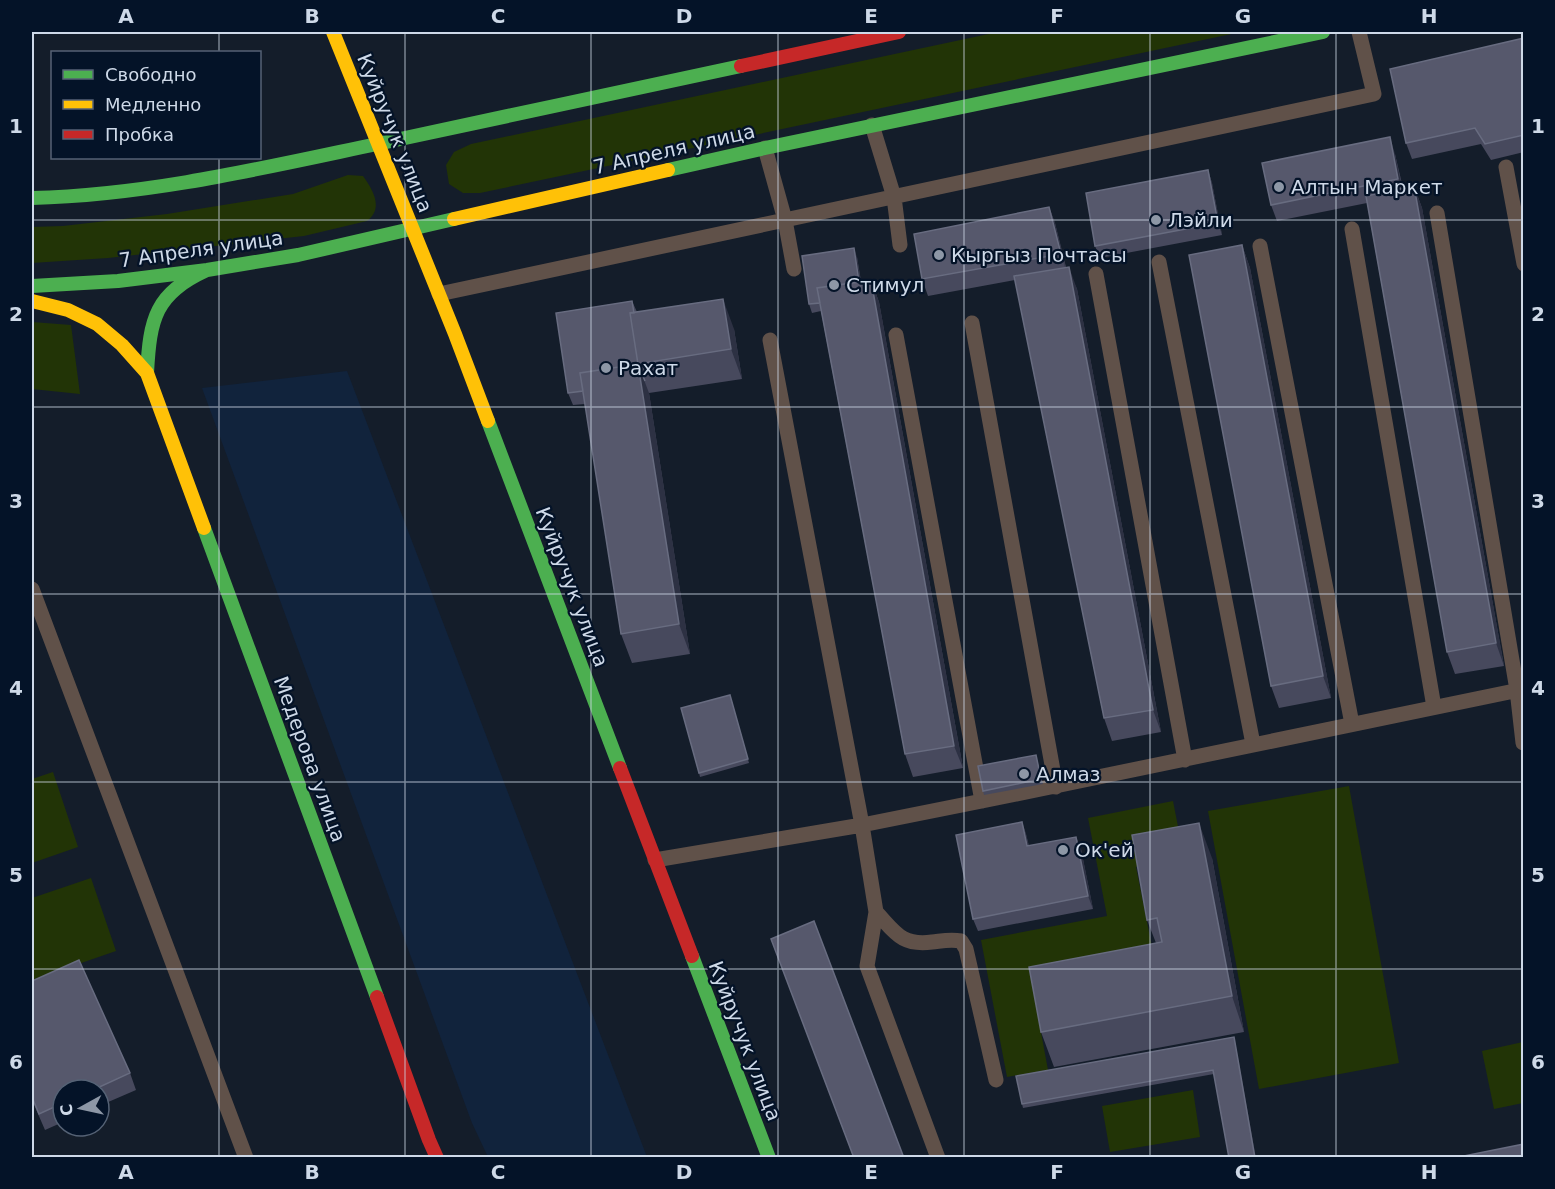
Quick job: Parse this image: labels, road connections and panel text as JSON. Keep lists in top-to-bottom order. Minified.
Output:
{"streets":{"main road":["Куйручук улица","7 Апреля улица","Медерова улица"]},"crossings":[["Куйручук улица","7 Апреля улица"],["7 Апреля улица","Медерова улица"]],"places":["Алтын Маркет","Лэйли","Кыргыз Почтасы","Стимул","Рахат","Алмаз","Ок'ей"],"legend":["Свободно","Медленно","Пробка"],"north":"left","grid":{"columns":["A","B","C","D","E","F","G","H"],"rows":["1","2","3","4","5","6"]}}
